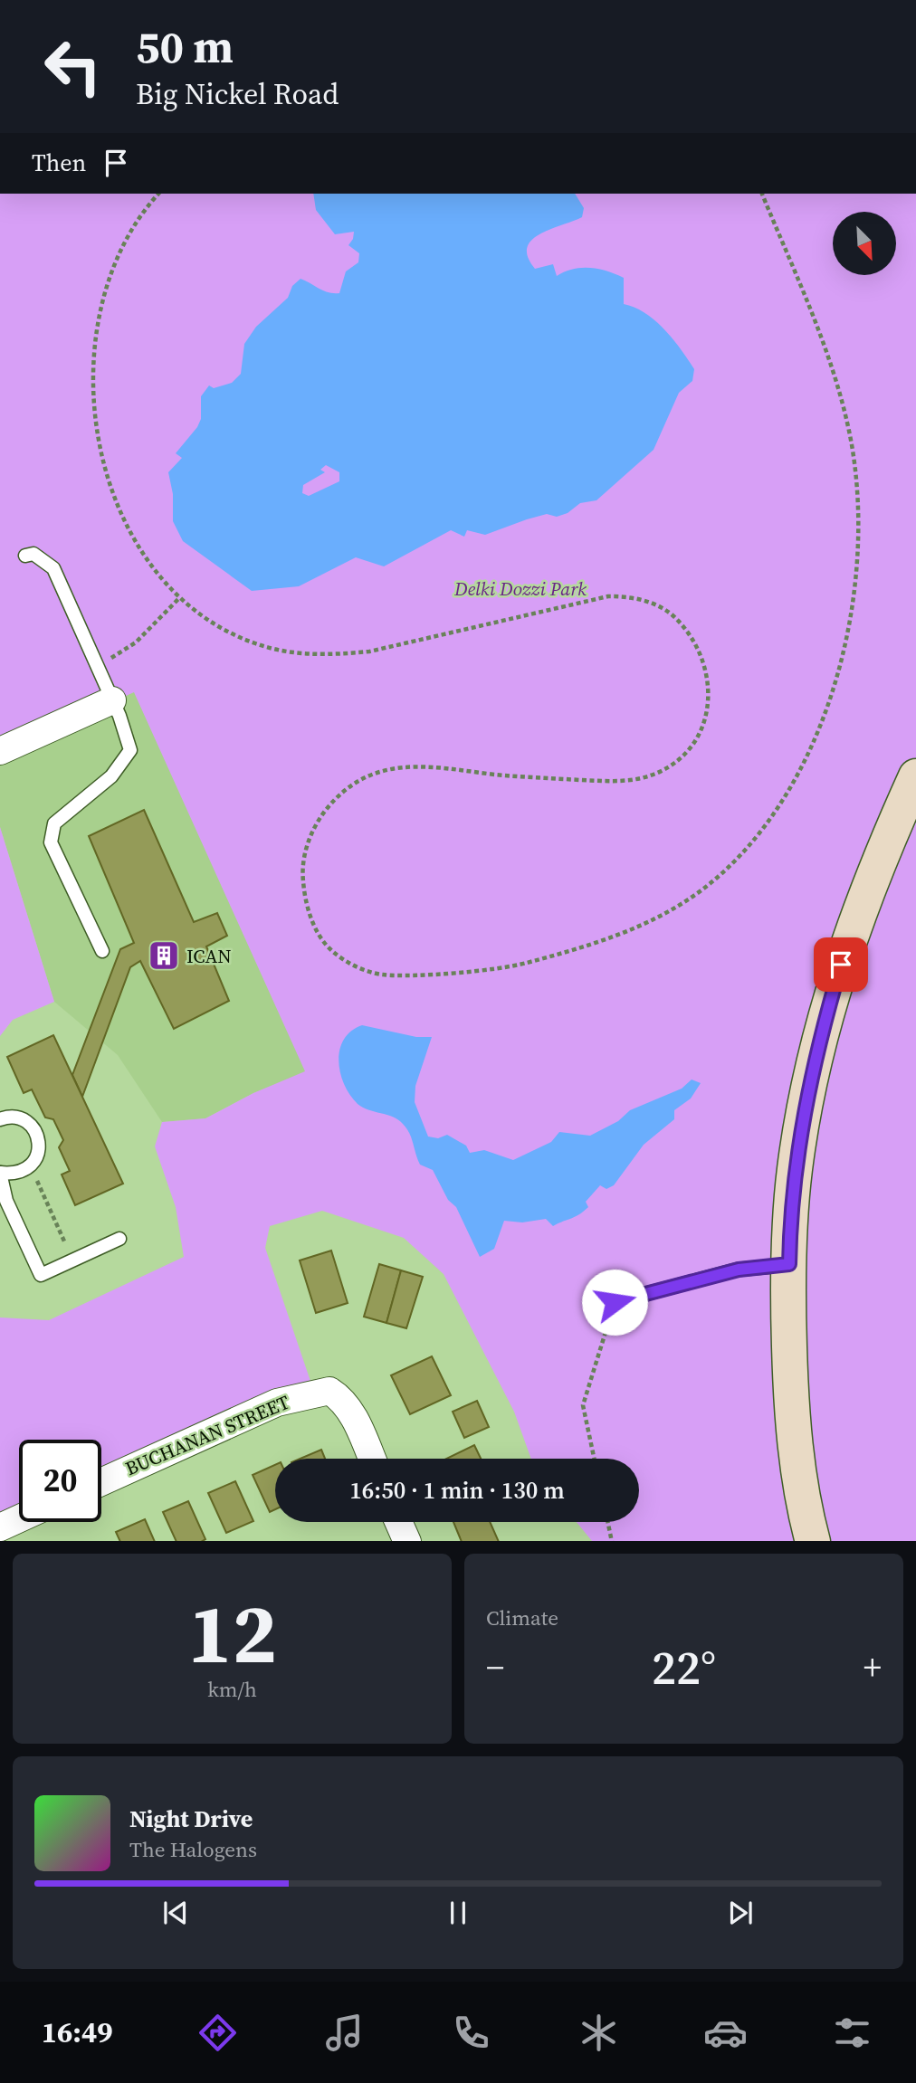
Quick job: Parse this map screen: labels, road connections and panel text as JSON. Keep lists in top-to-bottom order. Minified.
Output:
{"streets":{"street":["BUCHANAN STREET"]},"parks":["Delki Dozzi Park"],"places":{"building":["ICAN"]},"north":"bottom right","page":{"turn":["50 m","Big Nickel Road"],"then":"Then","limit":"20","trip":"16:50 · 1 min · 130 m","tile":[["12","km/h"],"Climate"],"heat":["−","22°","+"],"song":["Night Drive","The Halogens"],"tabs":"16:49"}}
